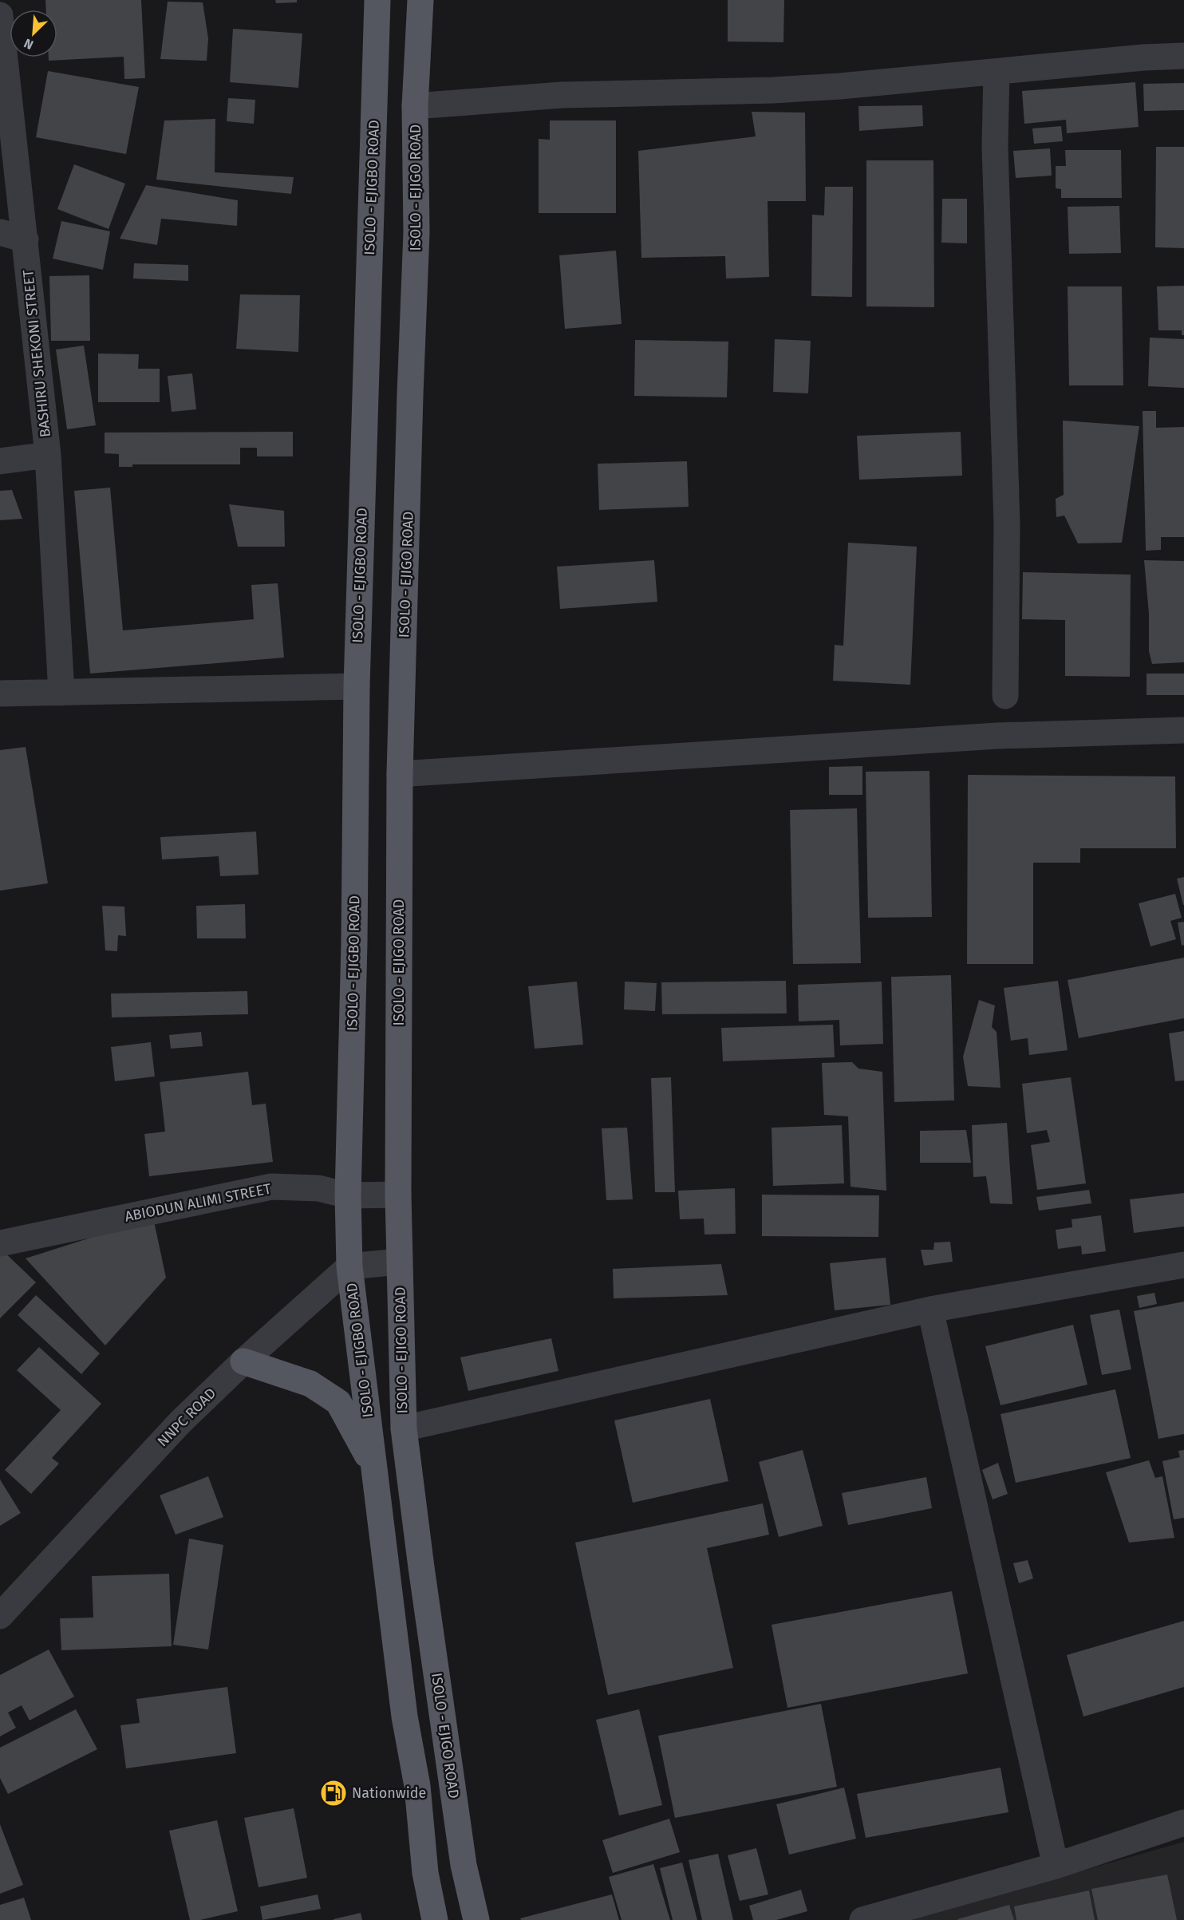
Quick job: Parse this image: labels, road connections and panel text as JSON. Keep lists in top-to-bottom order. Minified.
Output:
{"streets":{"main road":["ISOLO - EJIGBO ROAD","ISOLO - EJIGO ROAD"],"street":["BASHIRU SHEKONI STREET","ABIODUN ALIMI STREET","NNPC ROAD"]},"crossings":[["ISOLO - EJIGBO ROAD","ABIODUN ALIMI STREET"],["ISOLO - EJIGBO ROAD","NNPC ROAD"],["ISOLO - EJIGO ROAD","ABIODUN ALIMI STREET"]],"places":{"fuel station":["Nationwide"]},"north":"bottom left"}
